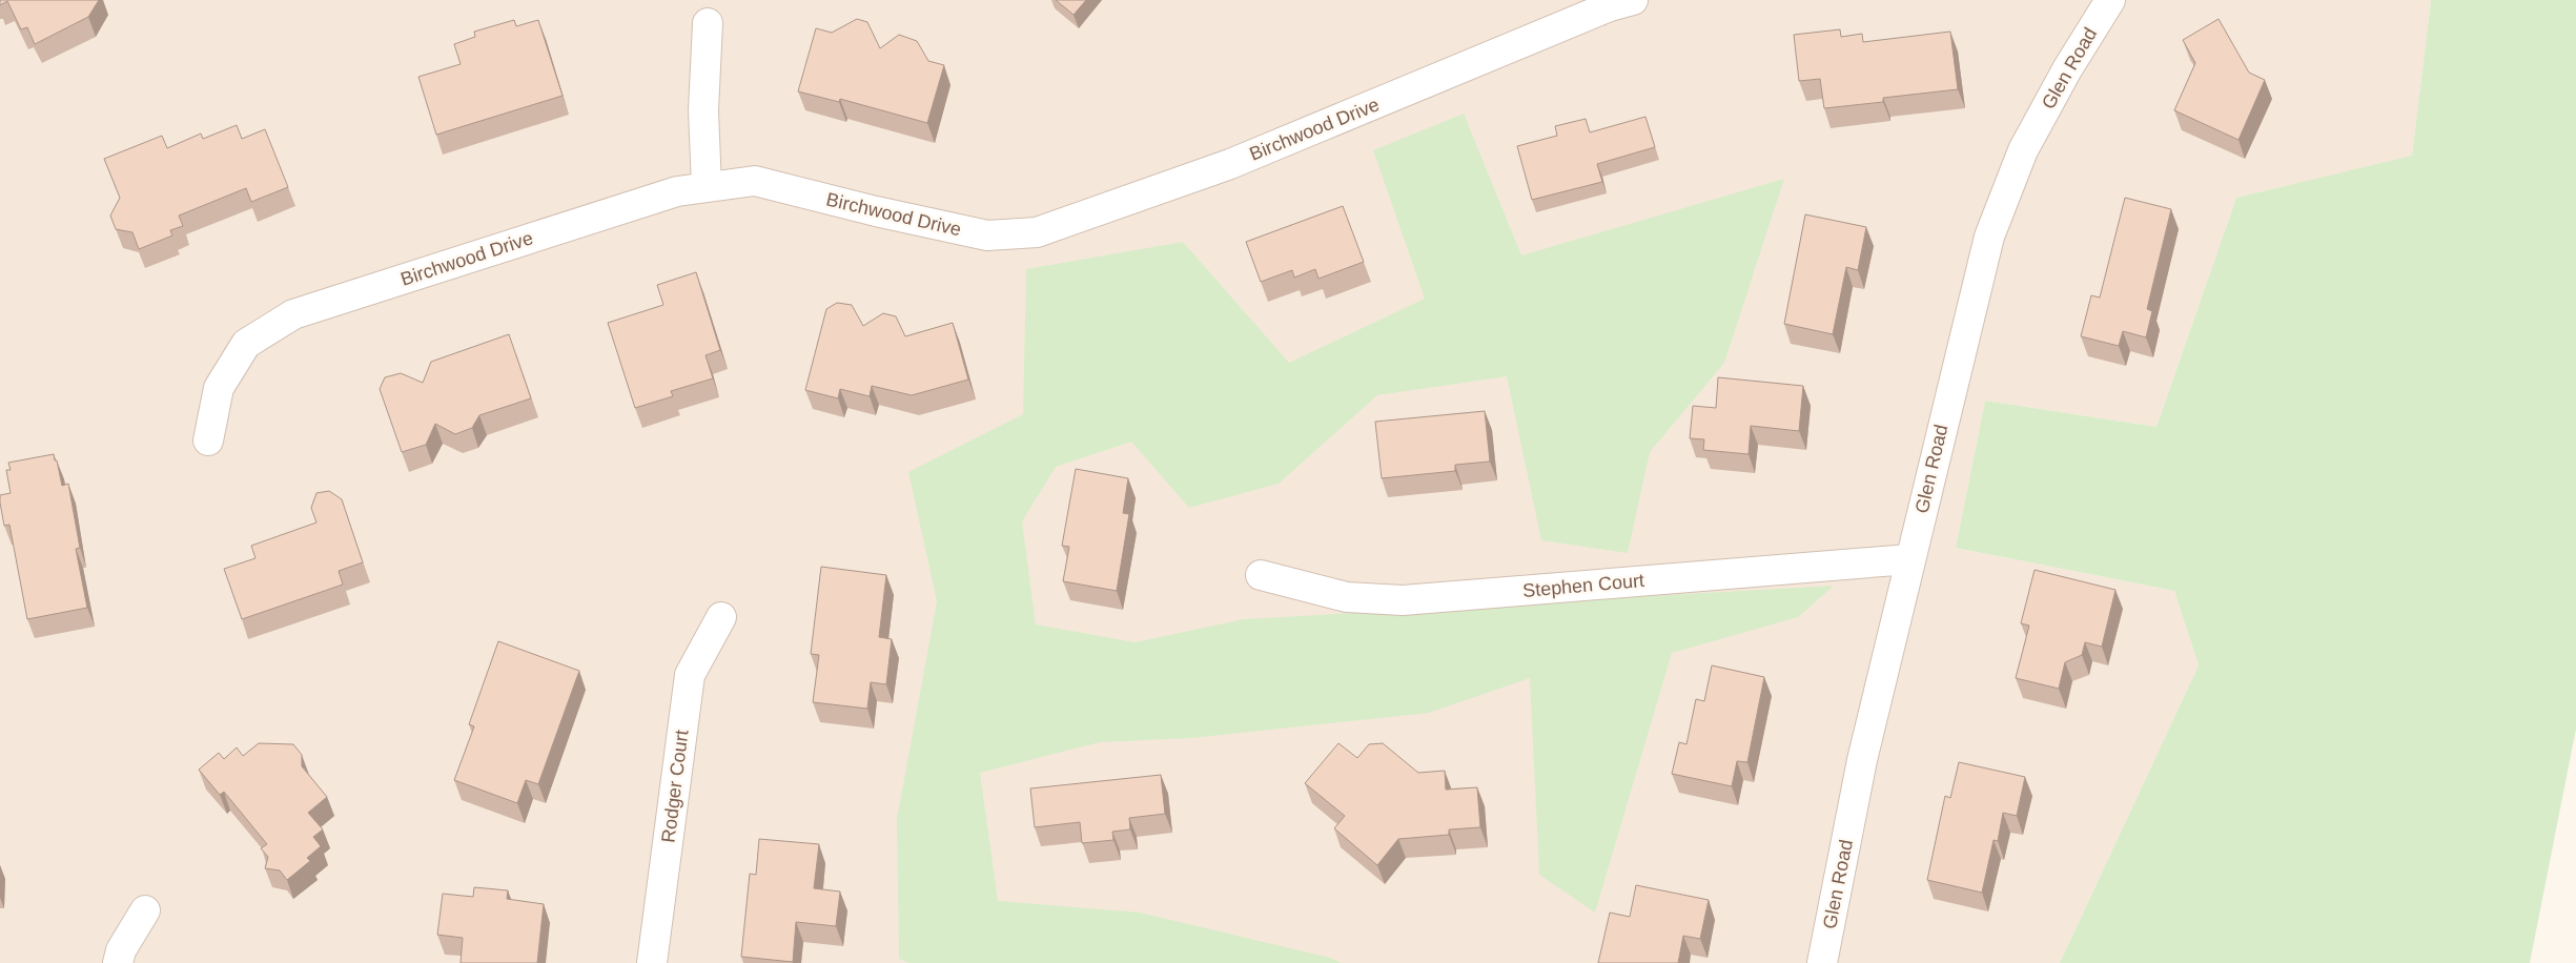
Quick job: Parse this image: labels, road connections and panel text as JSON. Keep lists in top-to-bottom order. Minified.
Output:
{"streets":{"street":["Glen Road","Birchwood Drive","Stephen Court","Rodger Court"]},"crossings":[["Glen Road","Stephen Court"]]}
